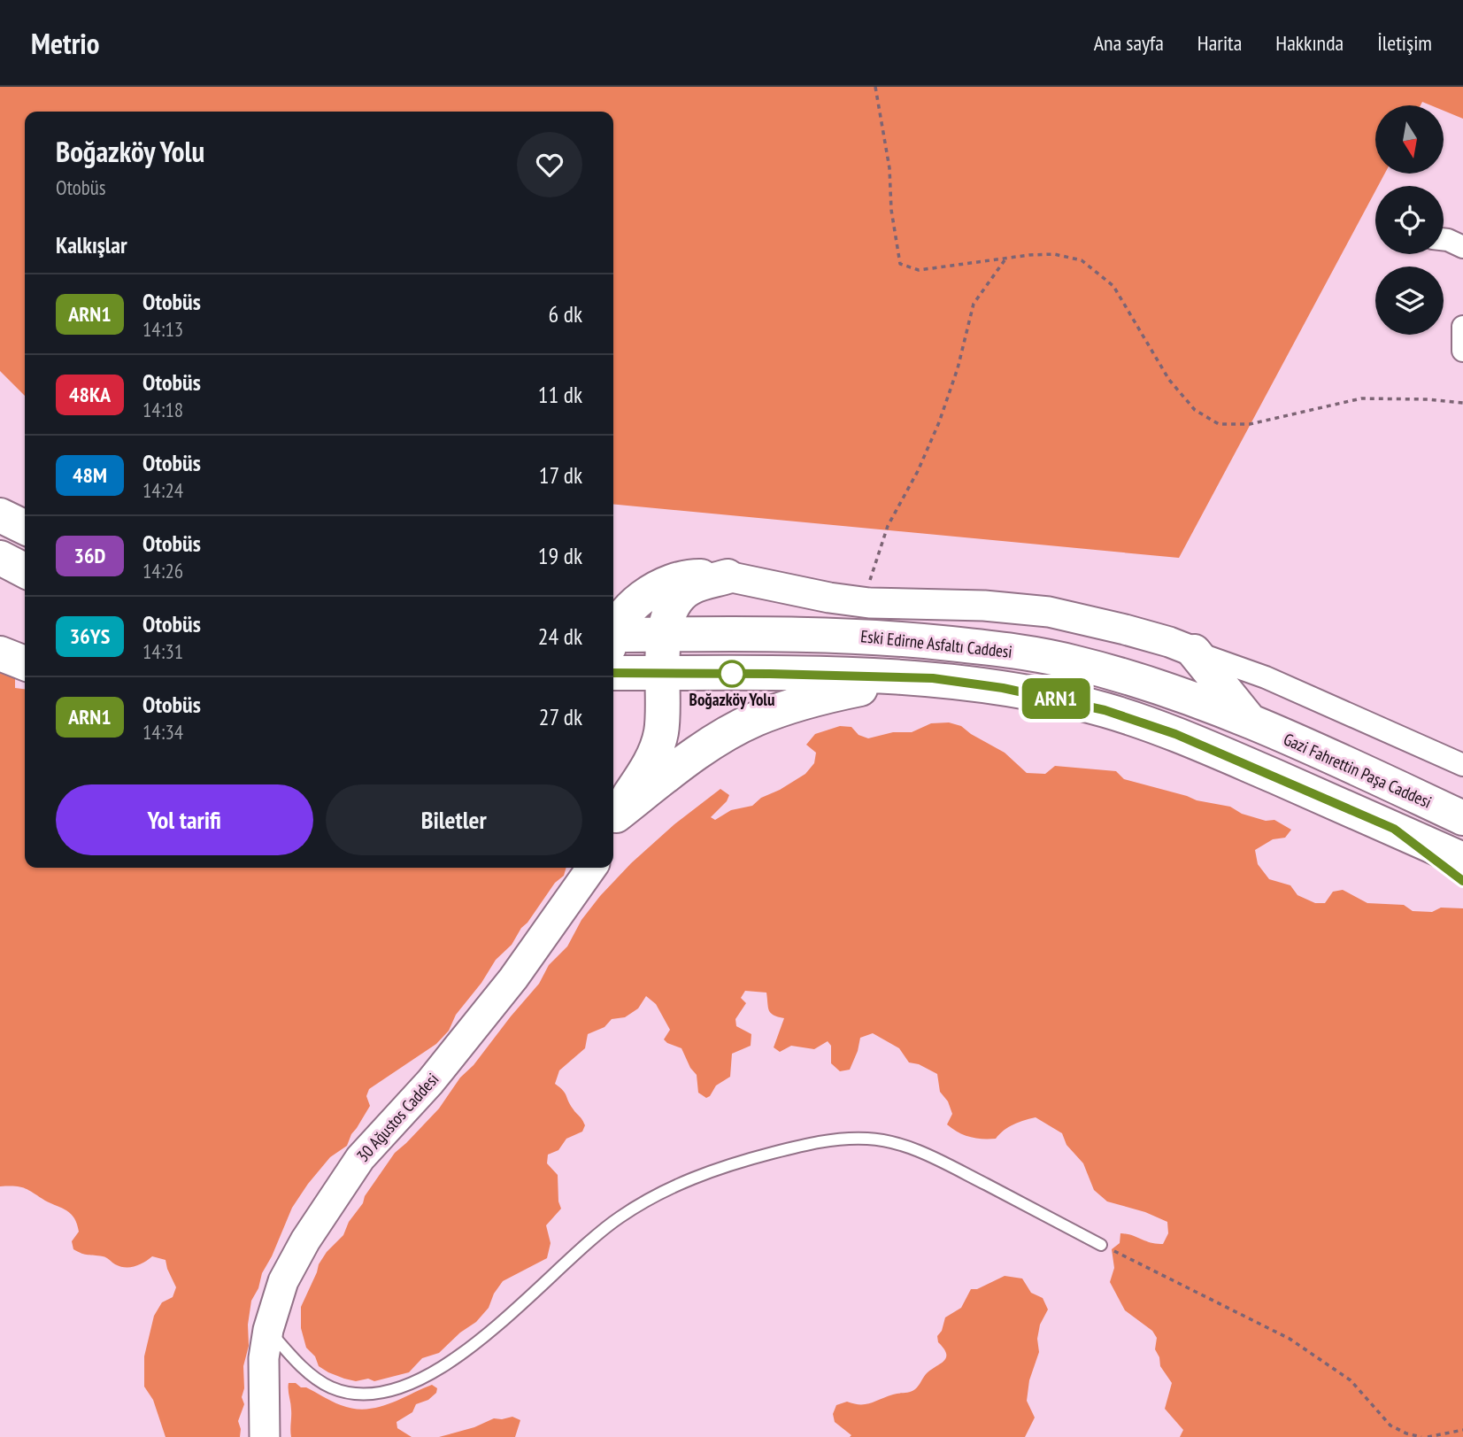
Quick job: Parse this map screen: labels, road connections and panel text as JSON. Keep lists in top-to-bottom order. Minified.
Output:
{"streets":{"highway":["Eski Edirne Asfaltı Caddesi","Gazi Fahrettin Paşa Caddesi"],"main road":["30 Ağustos Caddesi"]},"crossings":[["Eski Edirne Asfaltı Caddesi","Gazi Fahrettin Paşa Caddesi"]],"places":["Boğazköy Yolu"],"lines":["bus line ARN1"],"north":"bottom","page":{"header":"Metrio","nav":["Ana sayfa","Harita","Hakkında","İletişim"],"on_map":"ARN1","heading":[["Boğazköy Yolu","Otobüs"],"Kalkışlar"],"list":[{"mark":"ARN1","name":"Otobüs","note":"14:13","value":"6 dk"},{"mark":"48KA","name":"Otobüs","note":"14:18","value":"11 dk"},{"mark":"48M","name":"Otobüs","note":"14:24","value":"17 dk"},{"mark":"36D","name":"Otobüs","note":"14:26","value":"19 dk"},{"mark":"36YS","name":"Otobüs","note":"14:31","value":"24 dk"},{"mark":"ARN1","name":"Otobüs","note":"14:34","value":"27 dk"}],"buttons":["Yol tarifi","Biletler"]}}
